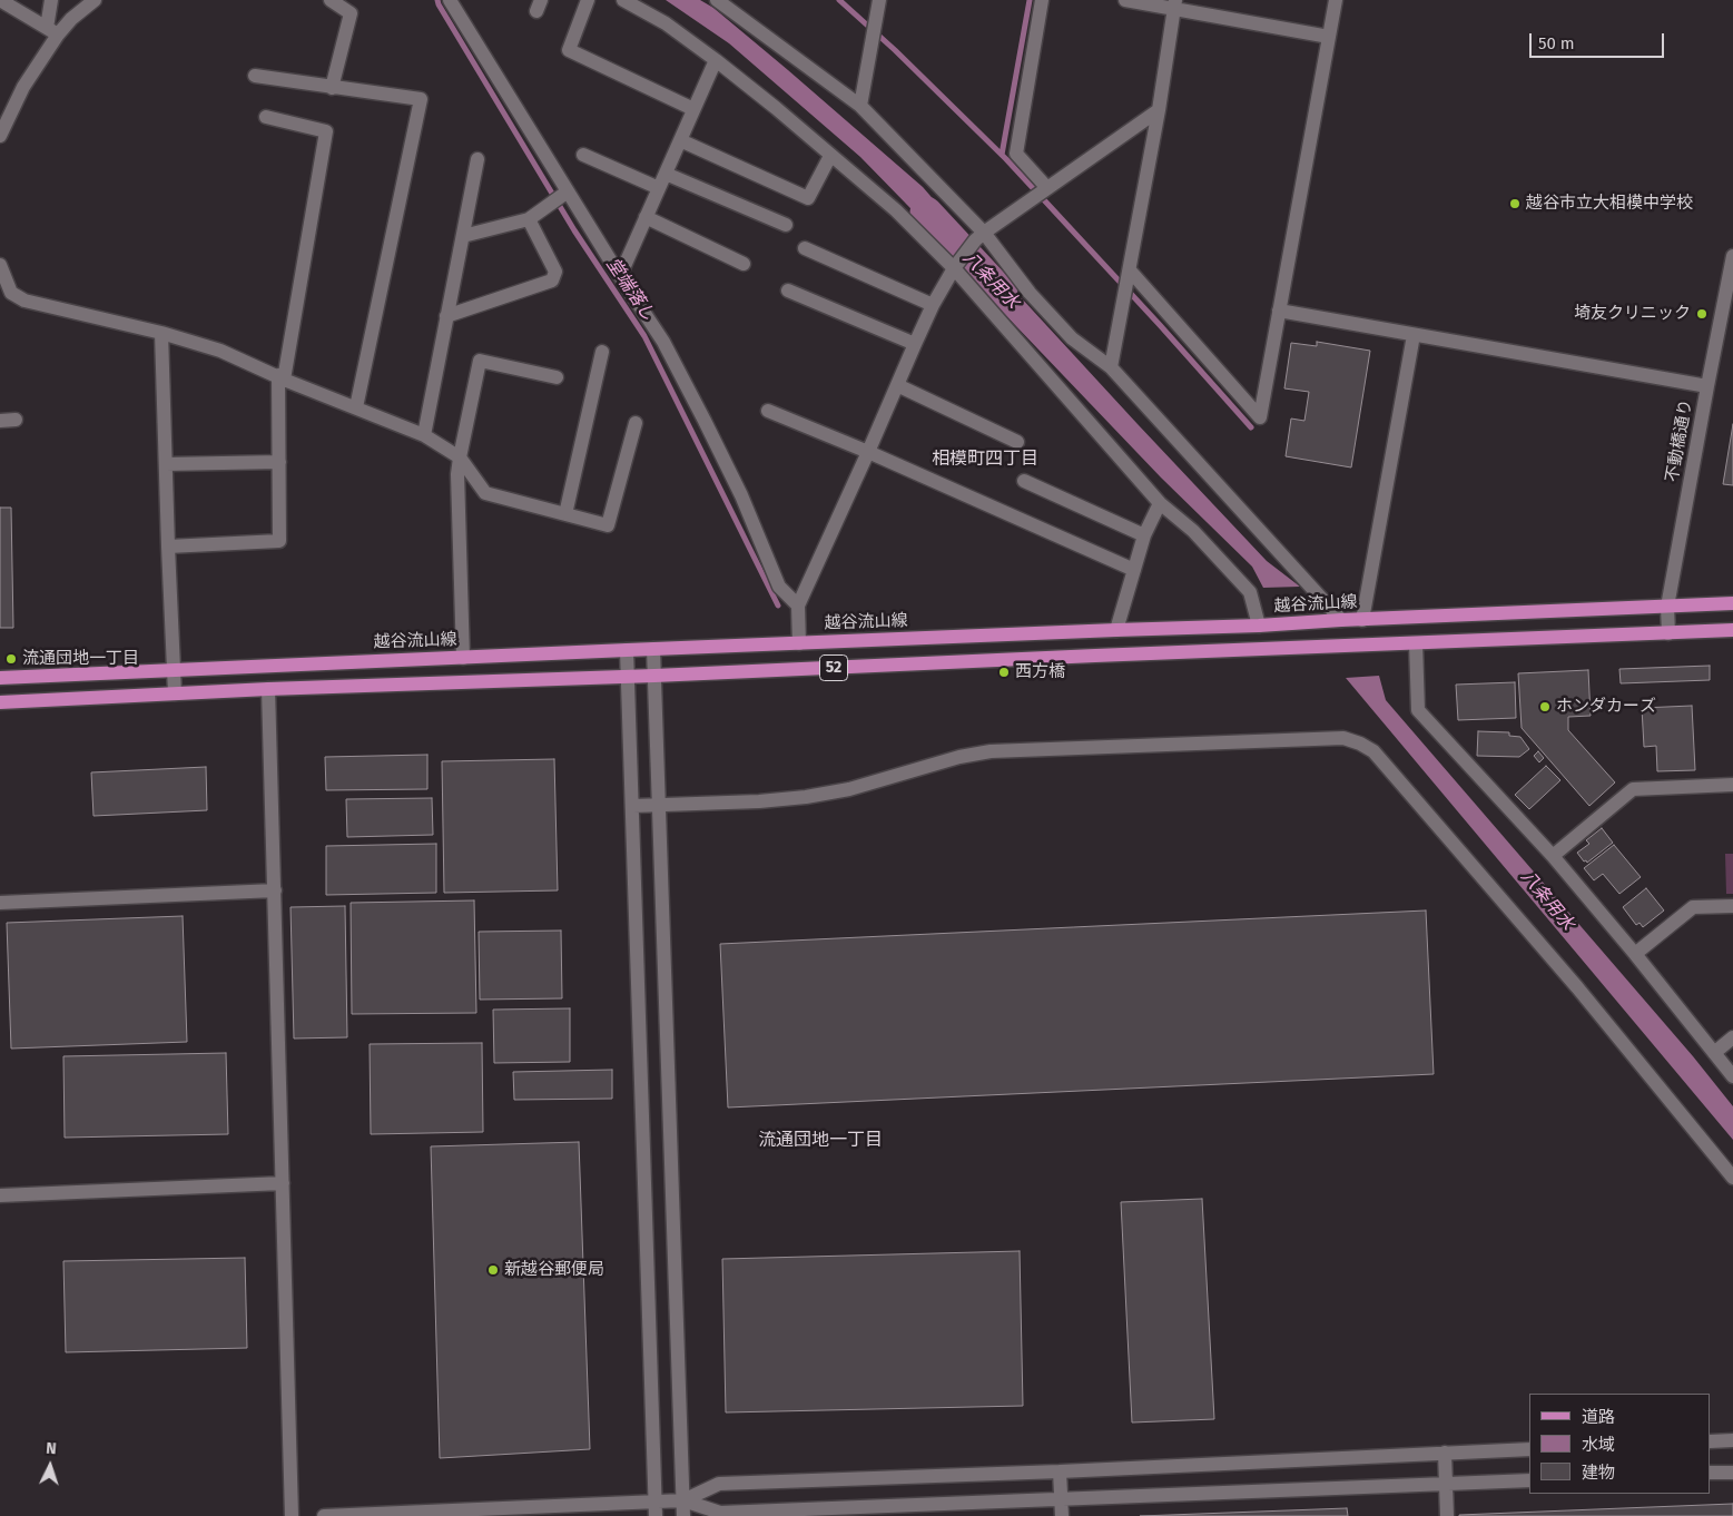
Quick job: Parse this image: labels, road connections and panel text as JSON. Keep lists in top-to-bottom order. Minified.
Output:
{"streets":{"main road":["越谷流山線","52"],"street":["不動橋通り"]},"crossings":[["不動橋通り","越谷流山線"],["不動橋通り","52"]],"districts":["相模町四丁目","流通団地一丁目"],"water":["八条用水","堂端落し"],"places":["越谷市立大相模中学校","埼友クリニック","流通団地一丁目","西方橋","ホンダカーズ","新越谷郵便局"],"legend":["道路","水域","建物"],"scale_bar":"50 m","north":"top"}
